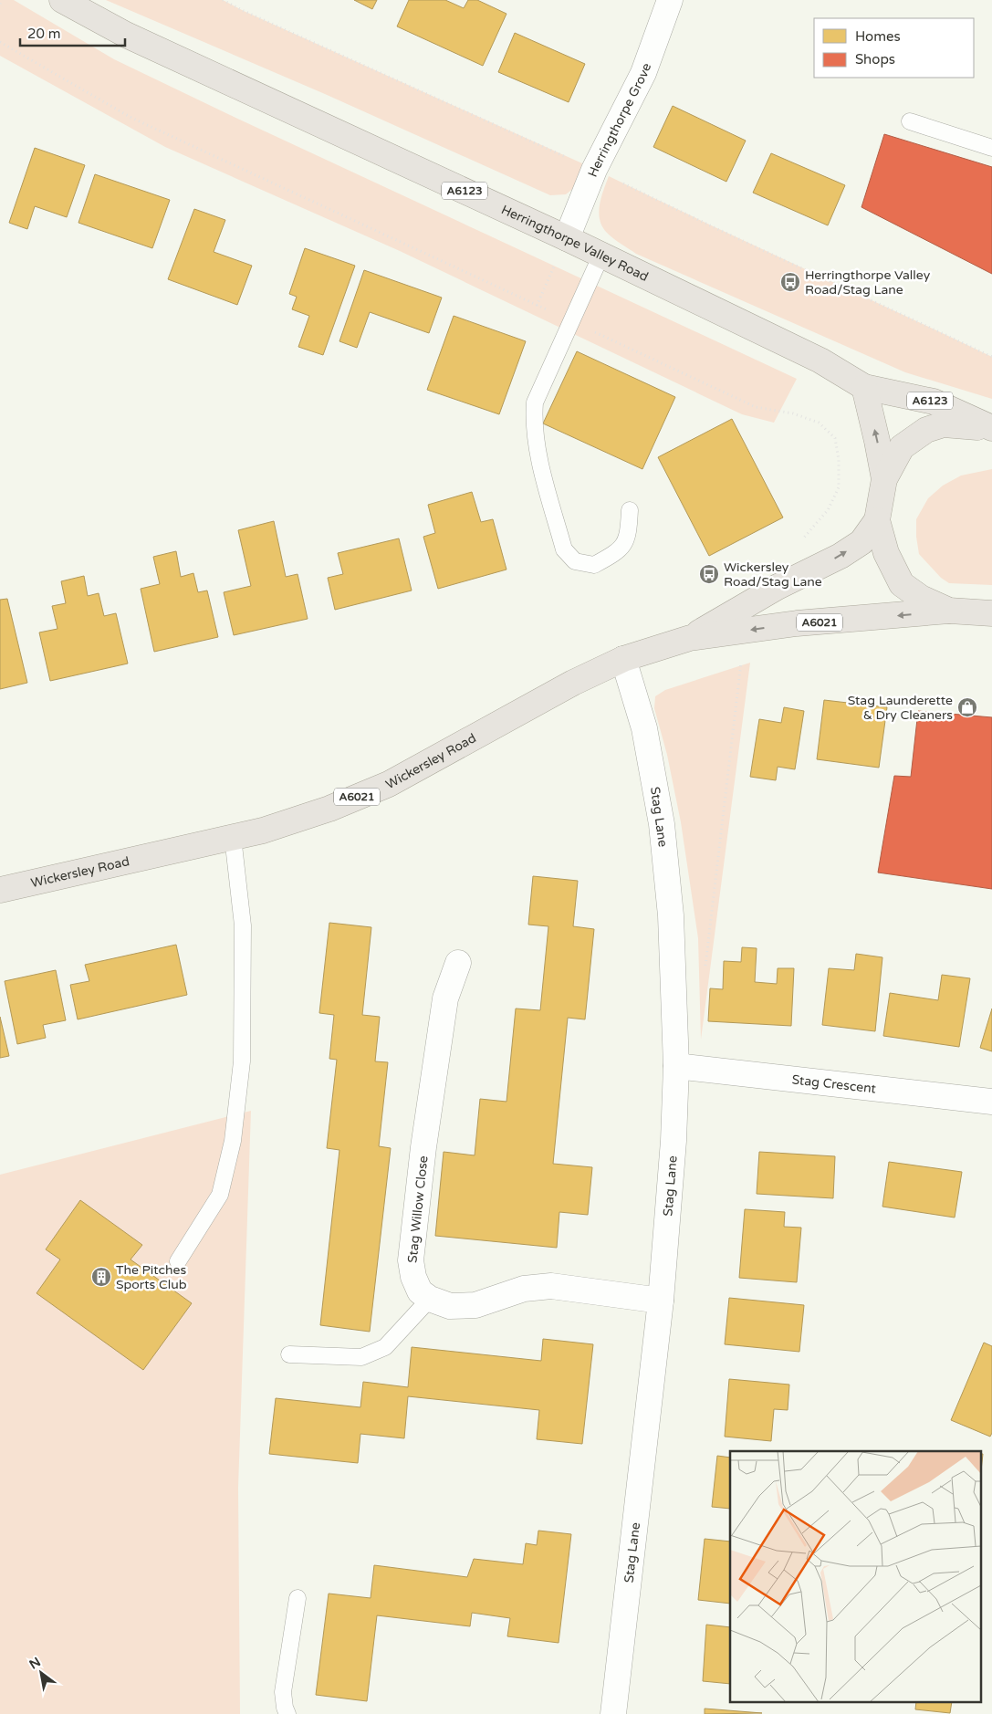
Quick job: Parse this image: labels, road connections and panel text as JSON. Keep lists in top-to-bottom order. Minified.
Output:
{"streets":{"main road":["A6123","Herringthorpe Valley Road","A6021","Wickersley Road"],"street":["Herringthorpe Grove","Stag Lane","Stag Crescent","Stag Willow Close"]},"crossings":[["Herringthorpe Grove","Herringthorpe Valley Road"],["Herringthorpe Valley Road","A6021"],["A6021","Wickersley Road"],["Wickersley Road","Stag Lane"],["Stag Lane","Stag Crescent"]],"places":{"bus stop":["Herringthorpe Valley Road/Stag Lane","Wickersley Road/Stag Lane"],"shop":["Stag Launderette & Dry Cleaners"],"building":["The Pitches Sports Club"]},"legend":["Homes","Shops"],"scale_bar":"20 m","north":"top left"}
